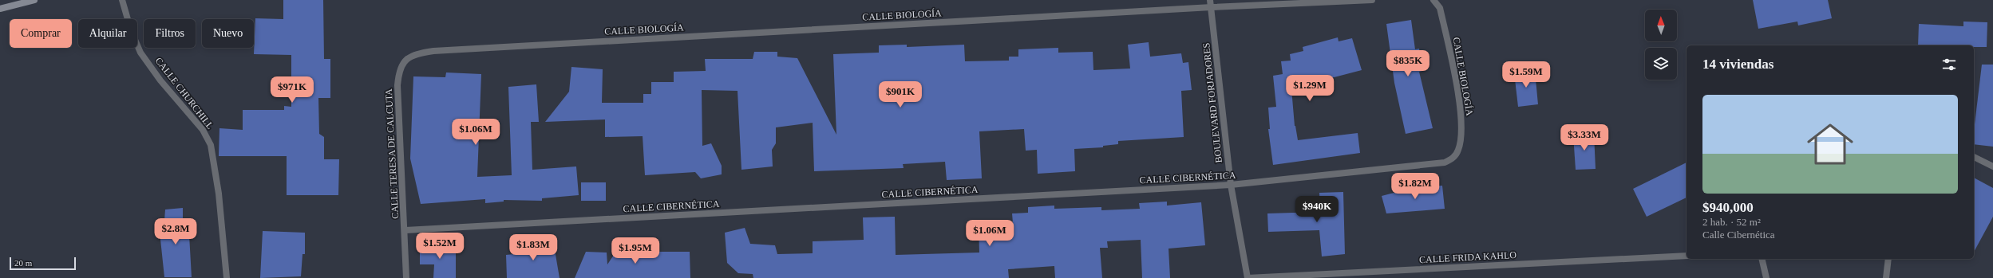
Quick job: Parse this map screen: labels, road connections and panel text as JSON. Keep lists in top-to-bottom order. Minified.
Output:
{"streets":{"street":["CALLE BIOLOGÍA","CALLE CHURCHILL","BOULEVARD FORJADORES","CALLE TERESA DE CALCUTA","CALLE CIBERNÉTICA","CALLE FRIDA KAHLO"]},"crossings":[["CALLE BIOLOGÍA","BOULEVARD FORJADORES"],["CALLE BIOLOGÍA","CALLE TERESA DE CALCUTA"],["CALLE BIOLOGÍA","CALLE CIBERNÉTICA"],["BOULEVARD FORJADORES","CALLE CIBERNÉTICA"],["BOULEVARD FORJADORES","CALLE FRIDA KAHLO"],["CALLE TERESA DE CALCUTA","CALLE CIBERNÉTICA"]],"scale_bar":"20 m","north":"top","page":{"chip":["Comprar","Alquilar","Filtros","Nuevo"],"heading":"14 viviendas","price":["$835K","$1.59M","$1.29M","$971K","$901K","$1.06M","$3.33M","$1.82M","$940K","$2.8M","$1.06M","$1.52M","$1.83M","$1.95M"],"list":[{"name":"$940,000","note":"2 hab. · 52 m² · Calle Cibernética"}],"scale":"20 m"}}
